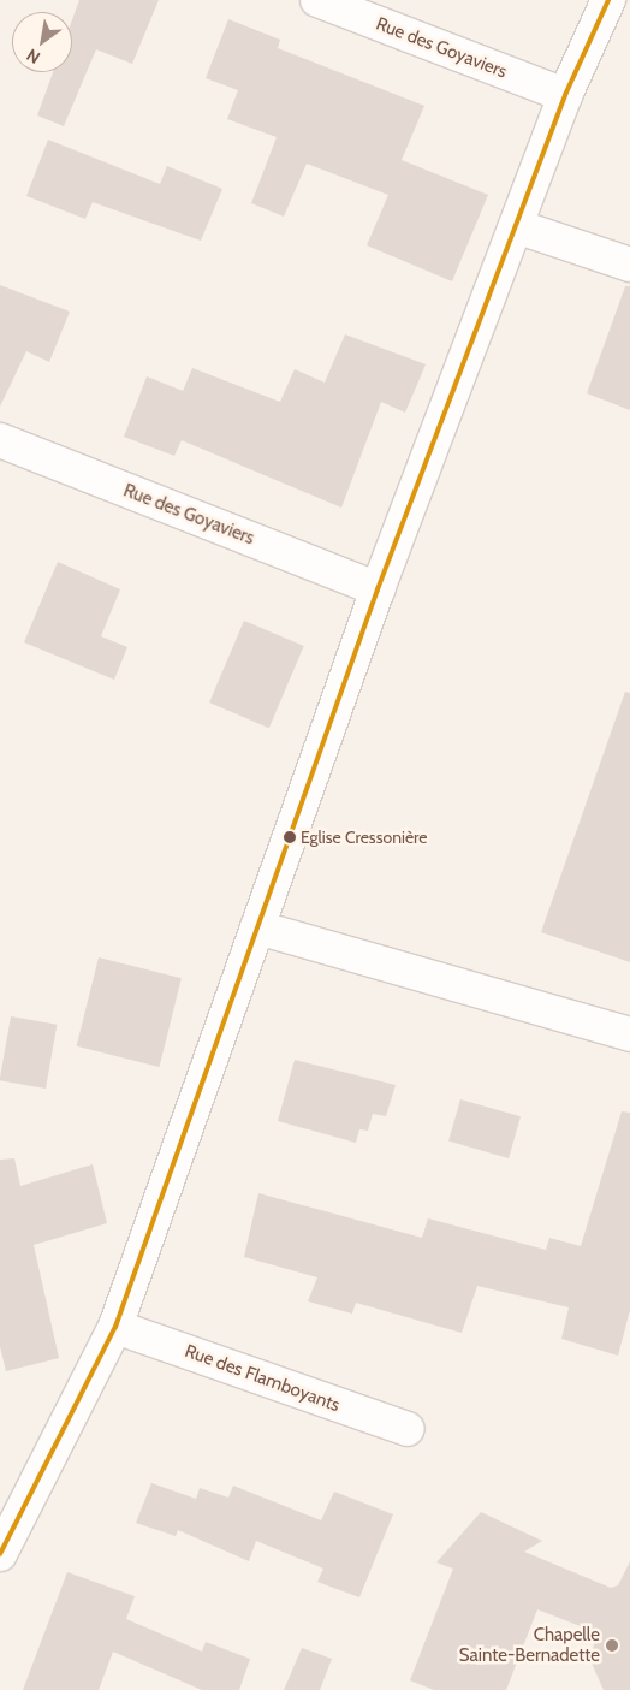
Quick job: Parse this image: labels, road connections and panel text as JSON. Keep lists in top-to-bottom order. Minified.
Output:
{"streets":{"street":["Rue des Goyaviers","Rue des Flamboyants"]},"places":["Eglise Cressonière","Chapelle Sainte-Bernadette"],"north":"bottom left"}
